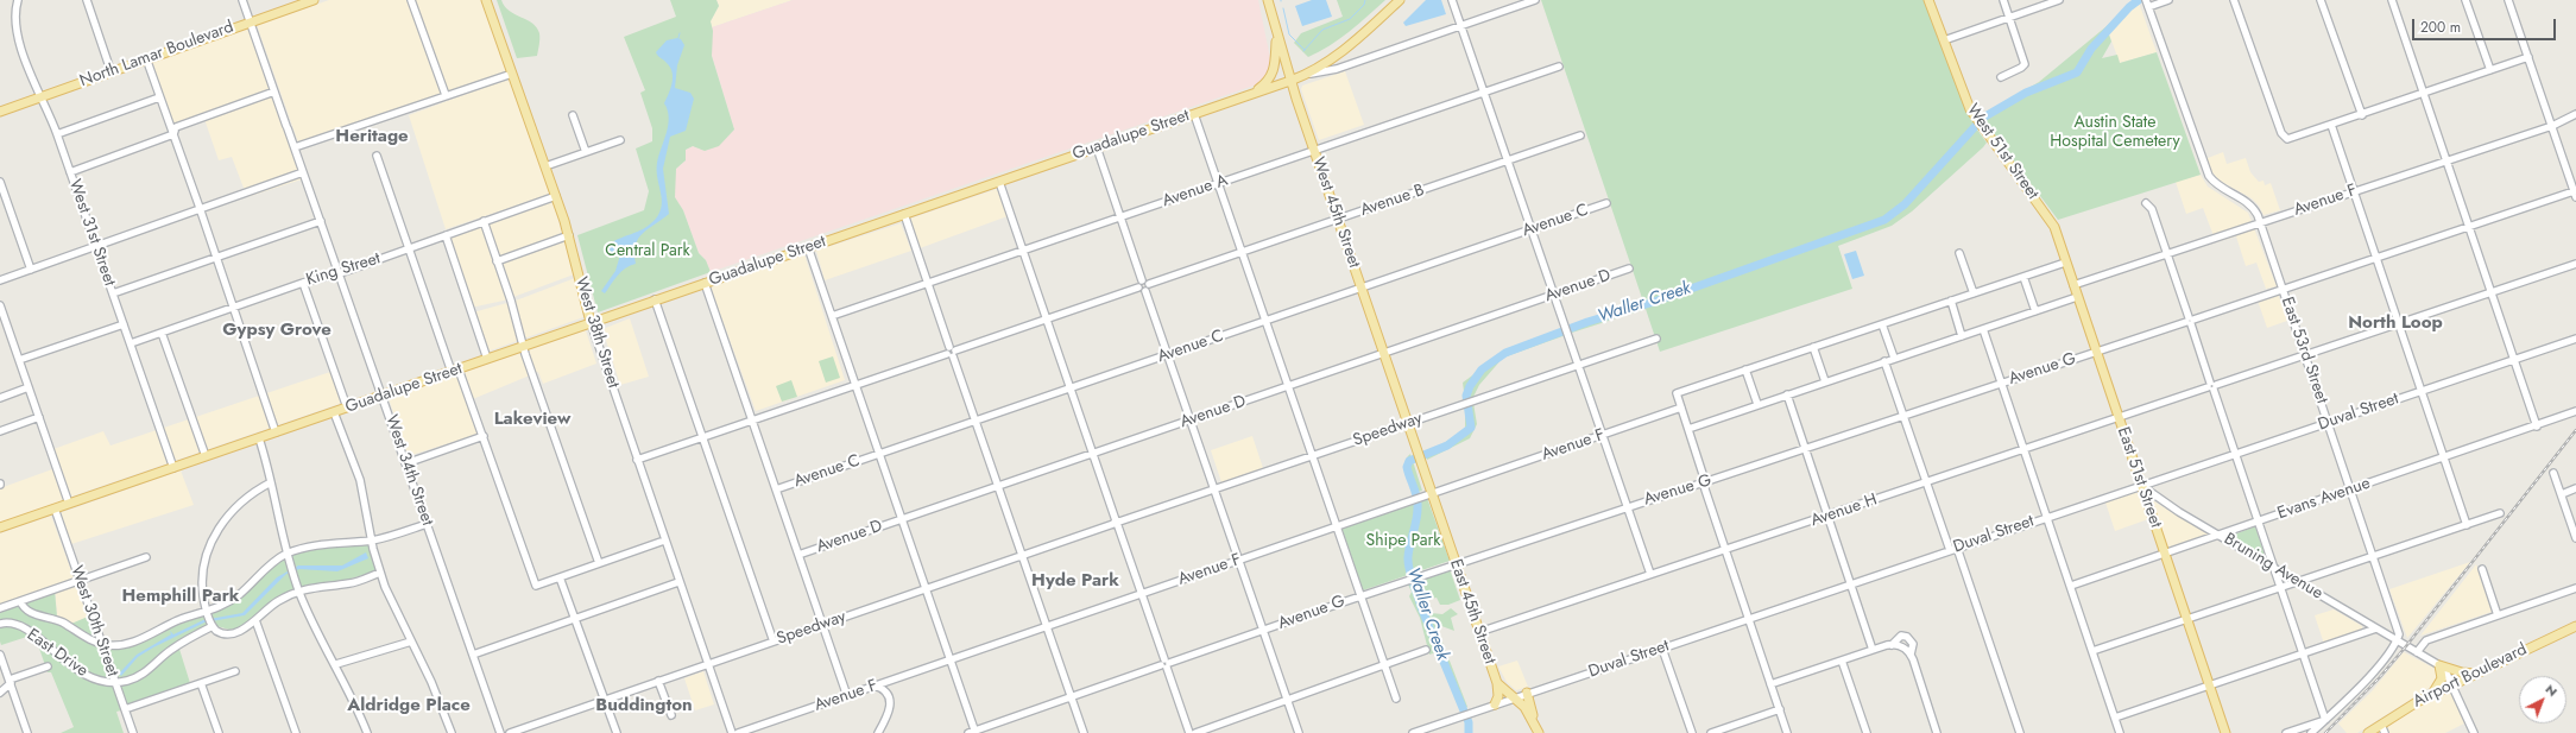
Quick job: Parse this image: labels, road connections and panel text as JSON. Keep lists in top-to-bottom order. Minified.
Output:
{"streets":{"main road":["North Lamar Boulevard","Guadalupe Street","West 51st Street","West 45th Street","West 38th Street","East 51st Street","East 45th Street","Airport Boulevard"],"street":["Avenue A","Avenue B","Avenue F","Avenue C","West 31st Street","King Street","Avenue D","East 53rd Street","Avenue G","Duval Street","Speedway","West 34th Street","Evans Avenue","Avenue H","Bruning Avenue","West 30th Street","East Drive"]},"crossings":[["North Lamar Boulevard","West 31st Street"],["North Lamar Boulevard","West 34th Street"],["Guadalupe Street","West 45th Street"],["Guadalupe Street","West 31st Street"],["Guadalupe Street","West 38th Street"],["Guadalupe Street","West 34th Street"],["Guadalupe Street","West 30th Street"],["West 51st Street","East 51st Street"],["Avenue A","West 45th Street"],["Avenue B","West 45th Street"],["Avenue F","West 38th Street"],["Avenue F","East 53rd Street"],["Avenue F","East 51st Street"],["Avenue F","East 45th Street"],["West 45th Street","Avenue C"],["West 45th Street","Avenue D"],["West 45th Street","Speedway"],["West 45th Street","East 45th Street"],["West 31st Street","King Street"],["King Street","West 38th Street"],["King Street","West 34th Street"],["West 38th Street","Speedway"],["East 53rd Street","Avenue G"],["East 53rd Street","Duval Street"],["East 53rd Street","Evans Avenue"],["East 53rd Street","Avenue H"],["East 53rd Street","Bruning Avenue"],["Avenue G","East 51st Street"],["Avenue G","East 45th Street"],["Duval Street","East 51st Street"],["Duval Street","Bruning Avenue"],["Duval Street","East 45th Street"],["Speedway","East 45th Street"],["East 51st Street","Evans Avenue"],["East 51st Street","Avenue H"],["East 51st Street","Bruning Avenue"],["Evans Avenue","Bruning Avenue"],["Avenue H","East 45th Street"],["West 30th Street","East Drive"]],"districts":["Heritage","North Loop","Gypsy Grove","Lakeview","Hyde Park","Hemphill Park","Aldridge Place","Buddington"],"water":["Waller Creek"],"parks":["Austin State Hospital Cemetery","Central Park","Shipe Park"],"scale_bar":"200 m","north":"top right"}
